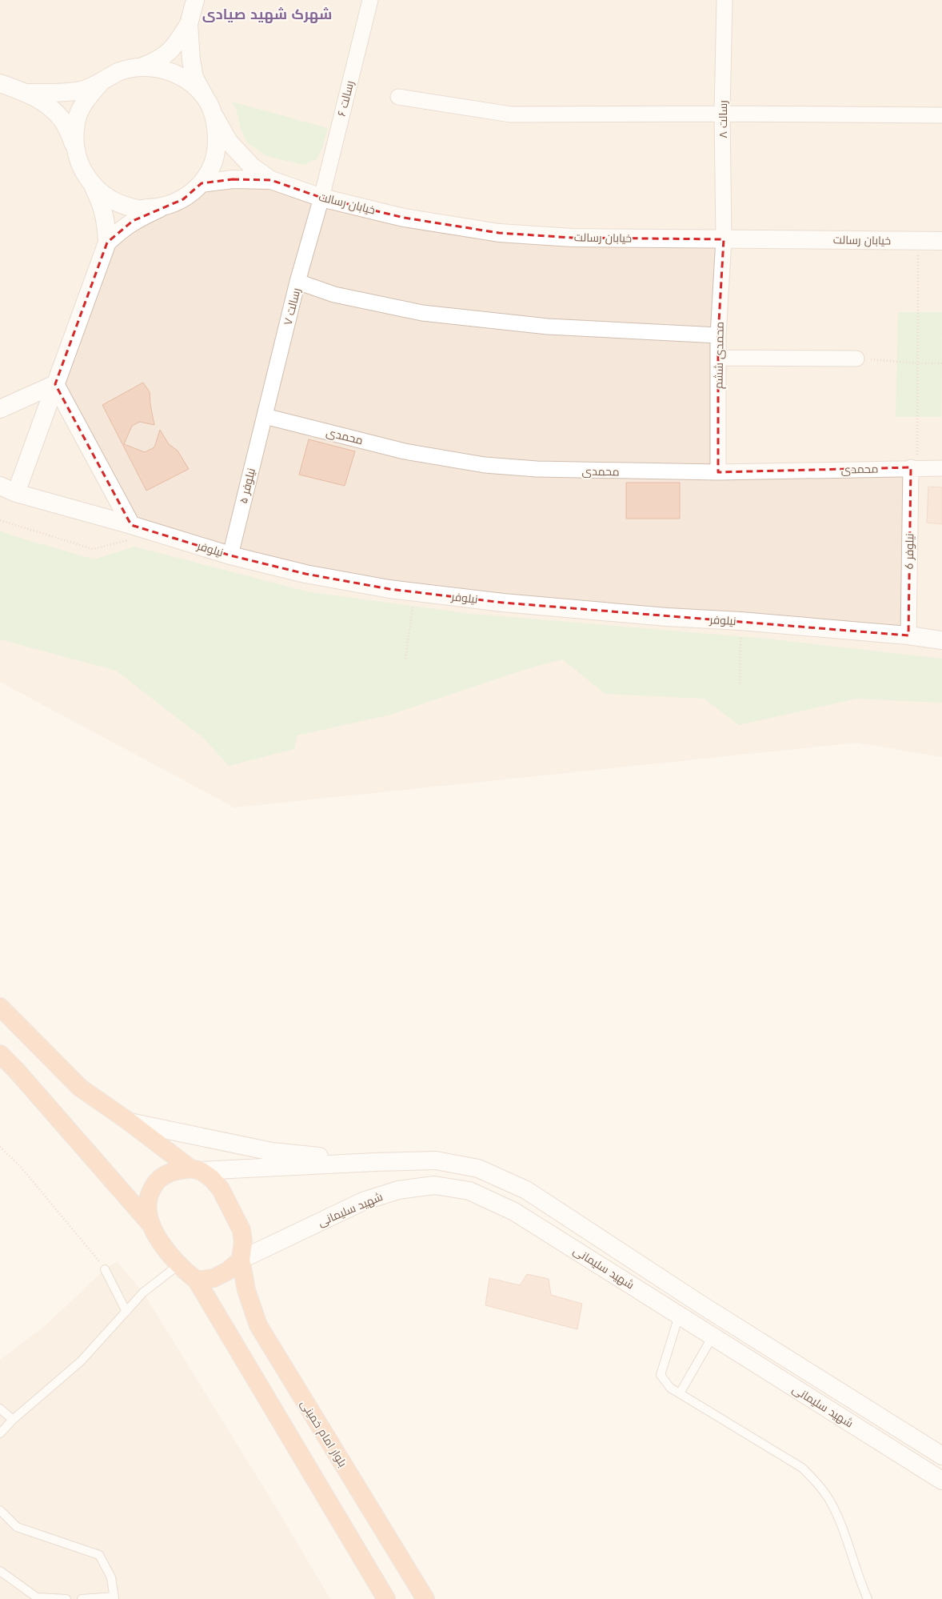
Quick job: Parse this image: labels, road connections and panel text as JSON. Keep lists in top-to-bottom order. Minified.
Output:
{"streets":{"highway":["بلوار امام خمینی"],"main road":["خیابان رسالت","نیلوفر","شهید سلیمانی"],"street":["رسالت ۶","۸ رسالت","رسالت ۷","محمدی ششم","محمدی","نیلوفر ۵","نیلوفر 6"]},"crossings":[["رسالت ۶","خیابان رسالت"],["رسالت ۶","رسالت ۷"],["۸ رسالت","خیابان رسالت"],["۸ رسالت","محمدی ششم"],["خیابان رسالت","رسالت ۷"],["خیابان رسالت","محمدی ششم"],["رسالت ۷","محمدی"],["رسالت ۷","نیلوفر ۵"],["محمدی ششم","محمدی"],["محمدی","نیلوفر ۵"],["محمدی","نیلوفر 6"],["نیلوفر ۵","نیلوفر"],["نیلوفر","نیلوفر 6"],["شهید سلیمانی","بلوار امام خمینی"]],"districts":["شهرک شهید صیادی"]}
